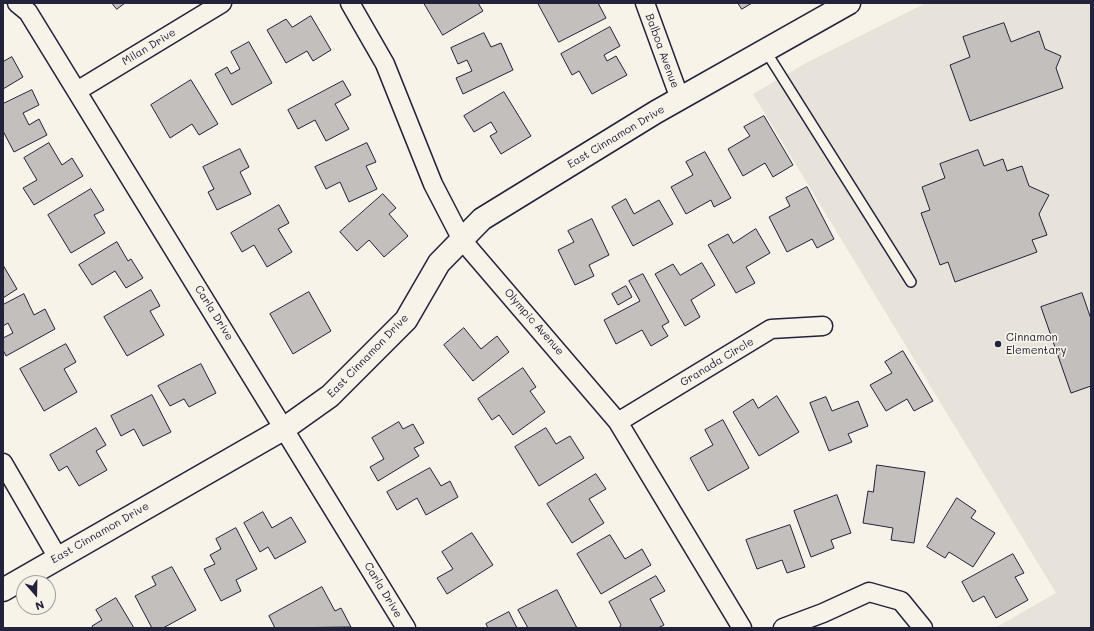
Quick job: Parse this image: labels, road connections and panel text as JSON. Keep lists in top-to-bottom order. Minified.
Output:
{"streets":{"street":["Milan Drive","Balboa Avenue","East Cinnamon Drive","Carla Drive","Olympic Avenue","Granada Circle"]},"crossings":[["Milan Drive","Carla Drive"],["Balboa Avenue","East Cinnamon Drive"],["East Cinnamon Drive","Carla Drive"],["East Cinnamon Drive","Olympic Avenue"],["Olympic Avenue","Granada Circle"]],"places":["Cinnamon Elementary"],"north":"bottom"}
